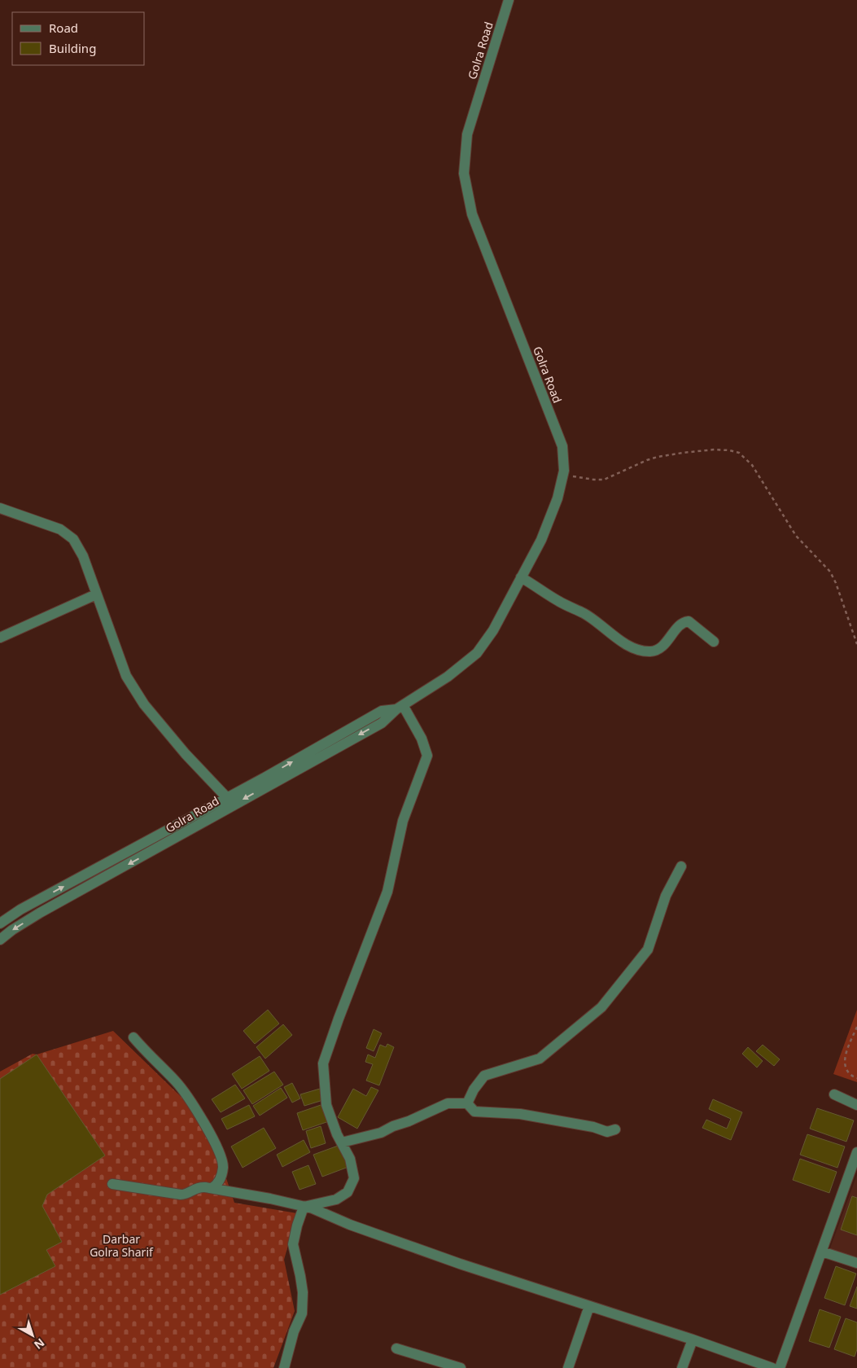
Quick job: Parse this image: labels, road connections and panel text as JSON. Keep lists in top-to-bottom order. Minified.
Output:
{"streets":{"street":["Golra Road"]},"parks":["Darbar Golra Sharif"],"legend":["Road","Building"],"north":"bottom right"}
